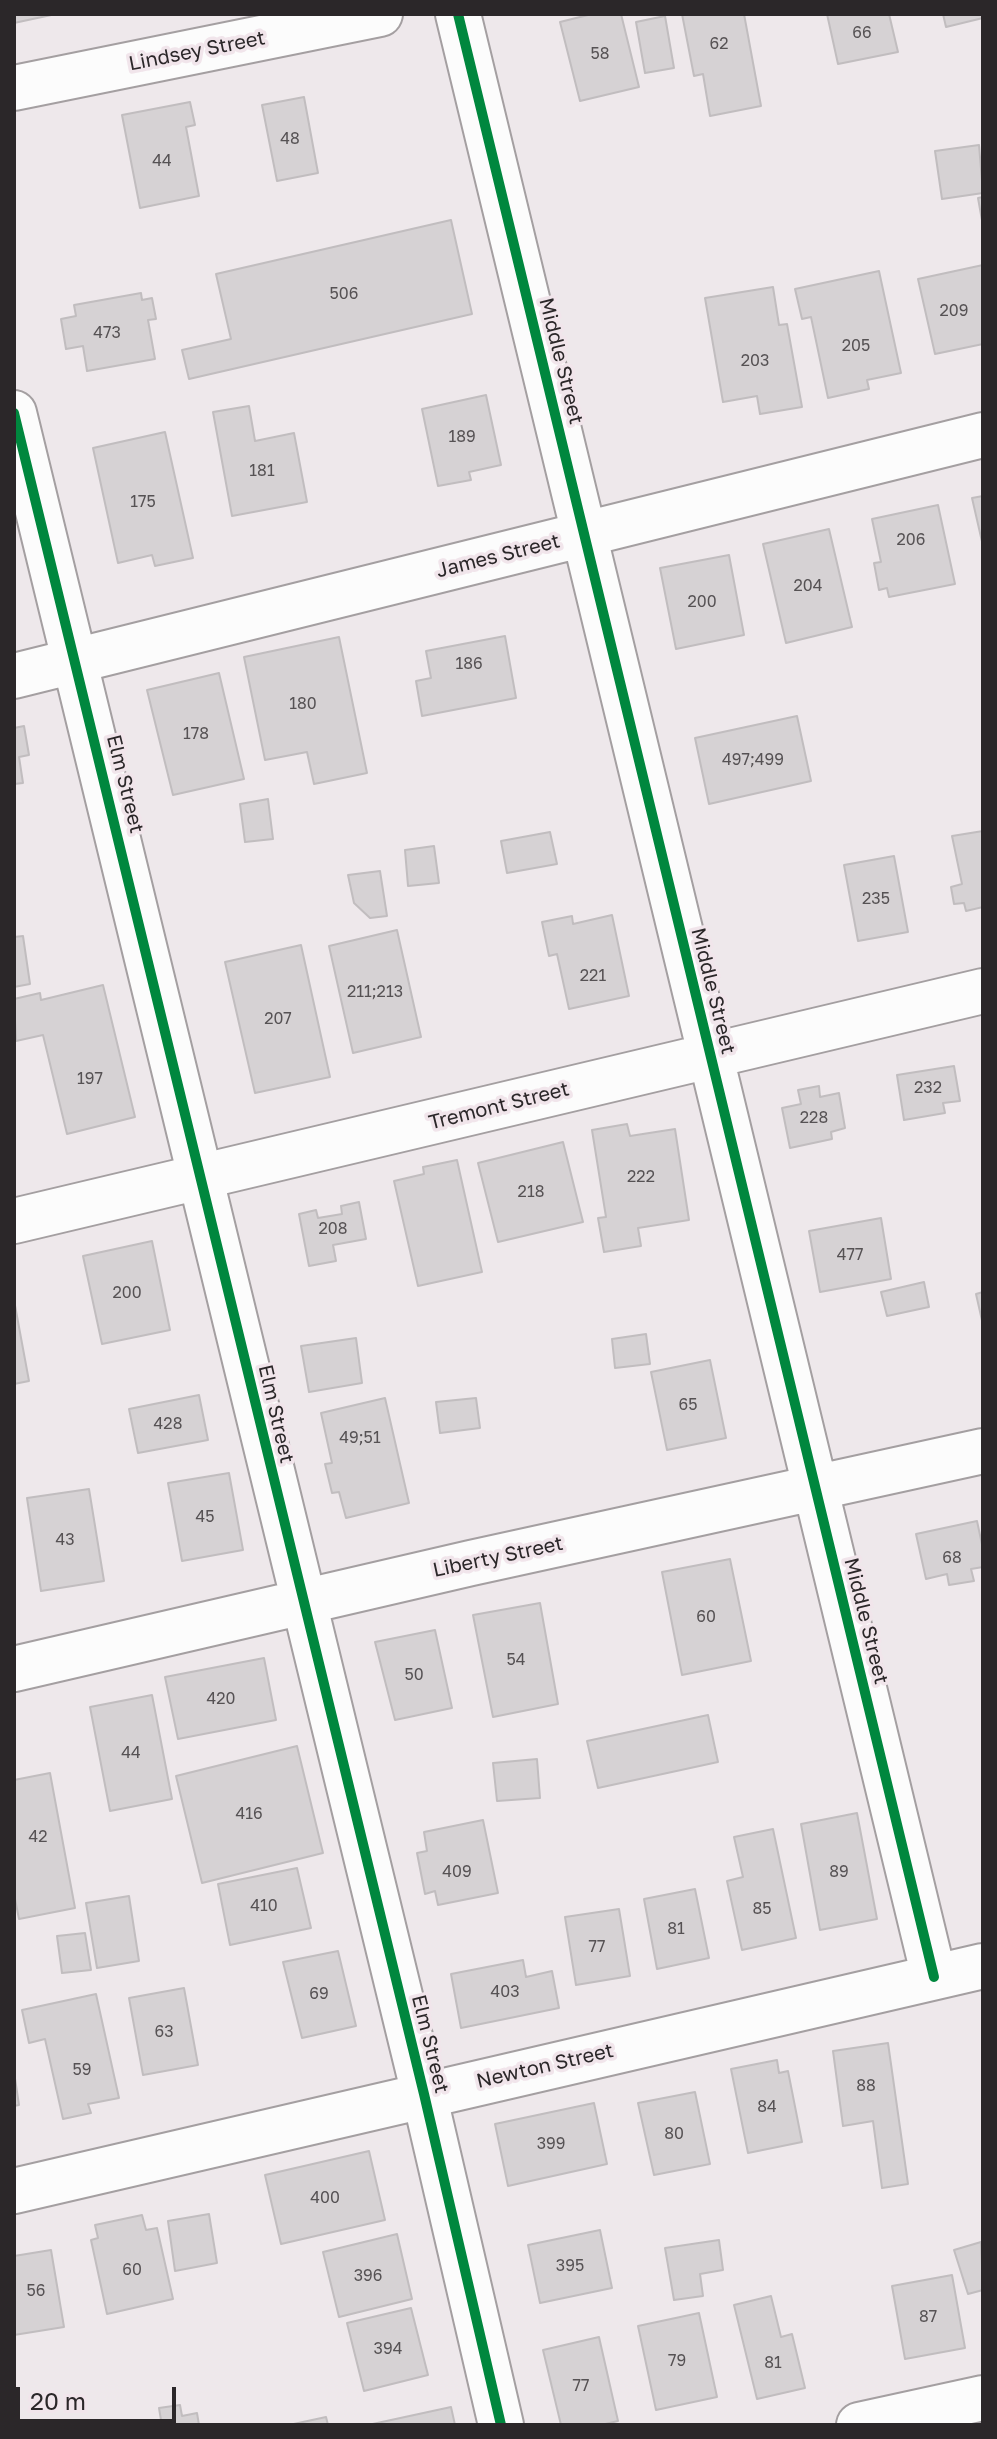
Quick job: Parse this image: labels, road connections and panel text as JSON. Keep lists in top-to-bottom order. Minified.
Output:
{"streets":{"street":["Lindsey Street","Middle Street","James Street","Elm Street","Tremont Street","Liberty Street","Newton Street"]},"crossings":[["Middle Street","James Street"],["Middle Street","Tremont Street"],["Middle Street","Liberty Street"],["Middle Street","Newton Street"],["James Street","Elm Street"],["Elm Street","Tremont Street"],["Elm Street","Liberty Street"],["Elm Street","Newton Street"]],"house_numbers":["66","62","58","48","44","506","209","473","205","203","189","181","175","206","204","200","186","180","178","497;499","235","221","211;213","207","197","232","228","222","218","208","477","200","65","428","49;51","45","43","68","60","54","50","420","44","416","42","409","89","410","85","81","77","403","69","63","59","88","84","80","399","400","395","60","396","56","87","394","79","81","77"],"scale_bar":"20 m"}
